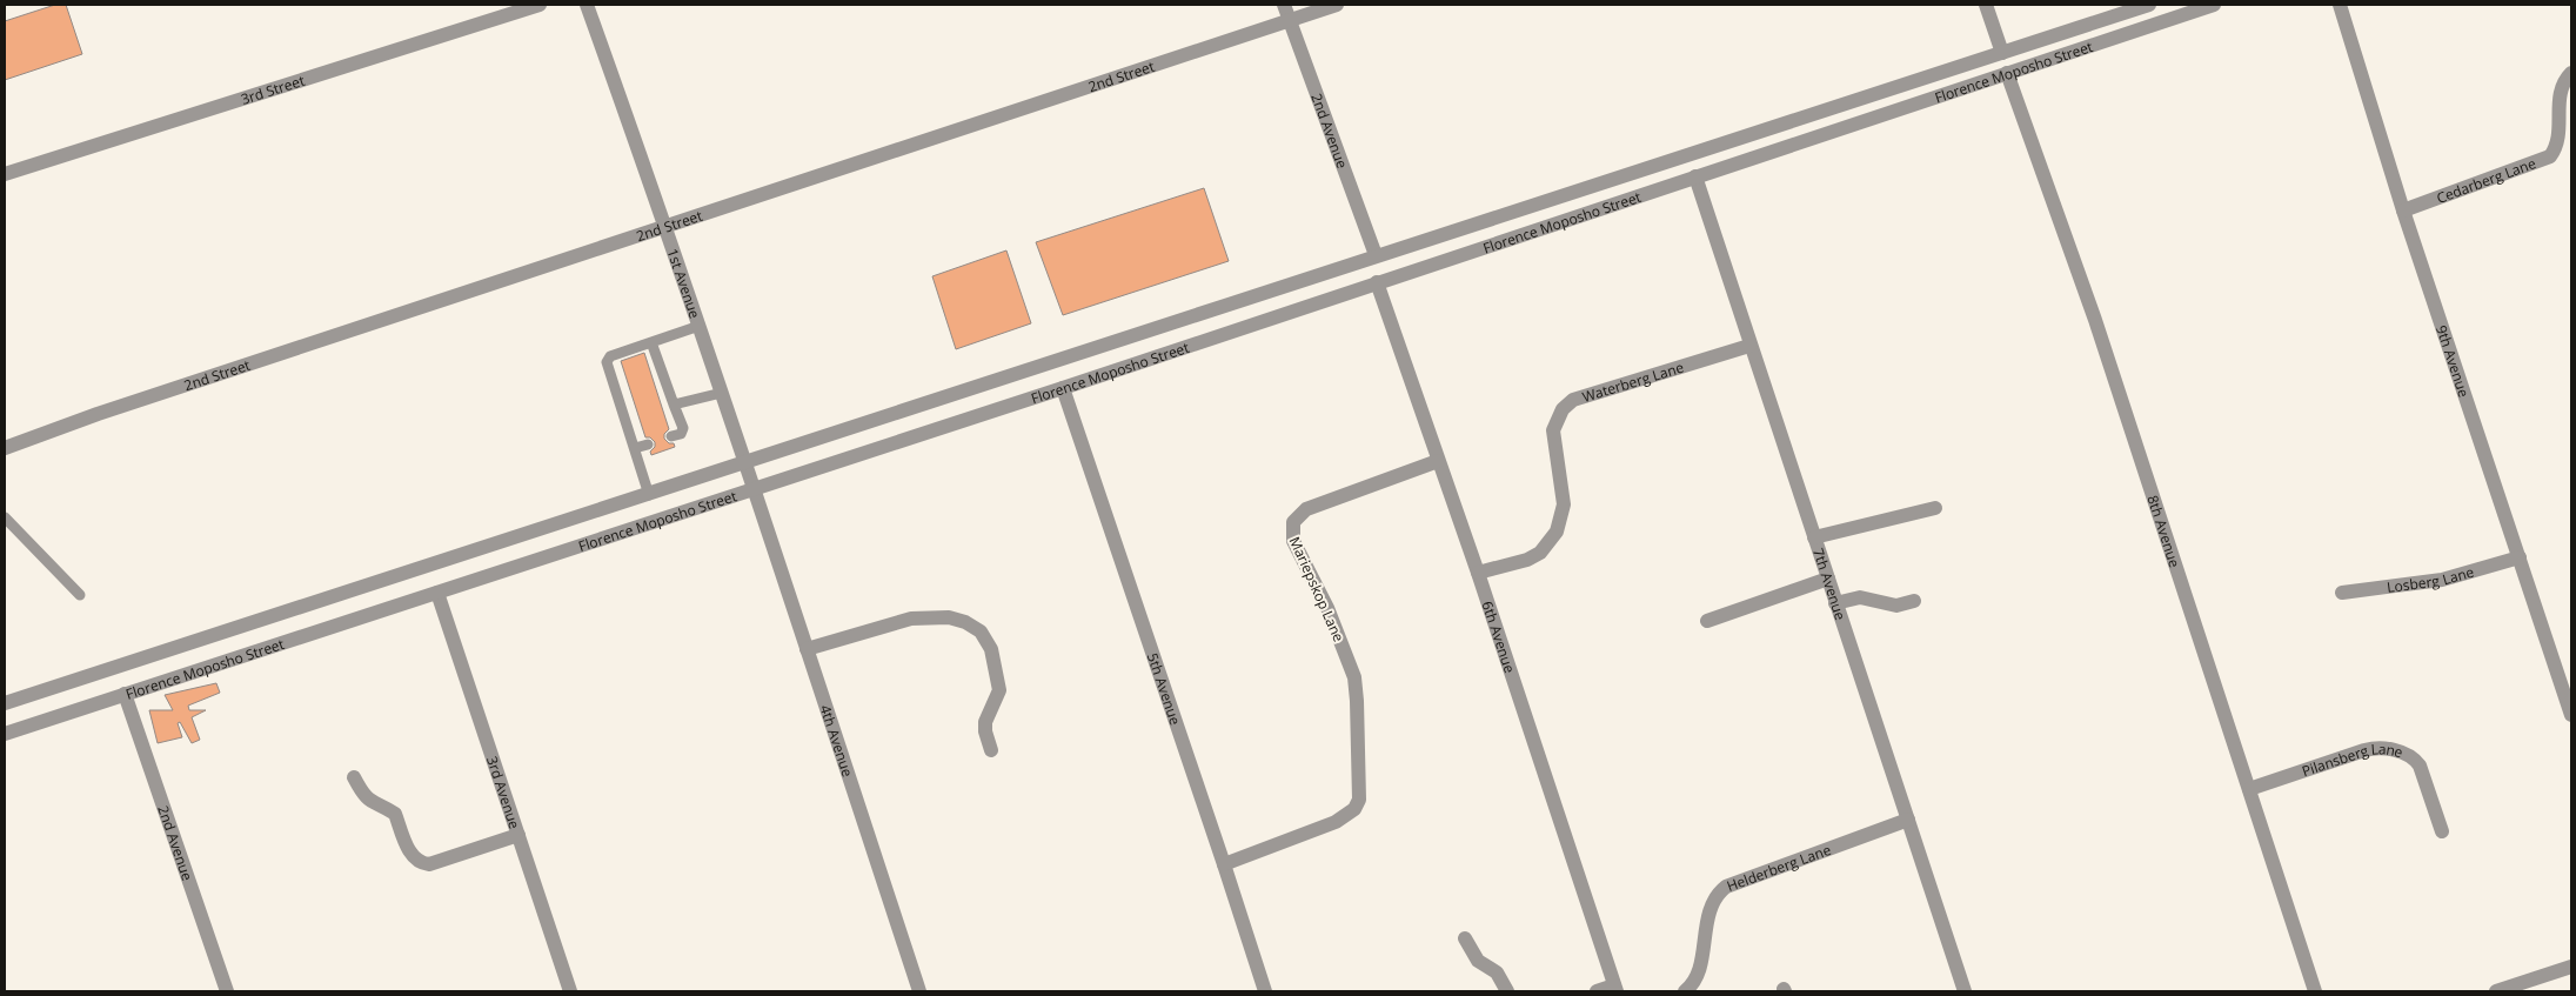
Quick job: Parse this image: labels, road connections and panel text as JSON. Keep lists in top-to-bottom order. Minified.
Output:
{"streets":{"street":["Florence Moposho Street","2nd Street","3rd Street","2nd Avenue","Cedarberg Lane","1st Avenue","9th Avenue","Waterberg Lane","8th Avenue","Losberg Lane","7th Avenue","Mariepskop Lane","6th Avenue","5th Avenue","4th Avenue","Pilansberg Lane","3rd Avenue","Helderberg Lane"]},"crossings":[["Florence Moposho Street","2nd Avenue"],["Florence Moposho Street","1st Avenue"],["Florence Moposho Street","8th Avenue"],["Florence Moposho Street","7th Avenue"],["Florence Moposho Street","6th Avenue"],["Florence Moposho Street","5th Avenue"],["Florence Moposho Street","4th Avenue"],["Florence Moposho Street","3rd Avenue"],["2nd Street","2nd Avenue"],["2nd Street","1st Avenue"],["Cedarberg Lane","9th Avenue"],["1st Avenue","4th Avenue"],["9th Avenue","Losberg Lane"],["Waterberg Lane","7th Avenue"],["Waterberg Lane","6th Avenue"],["8th Avenue","Pilansberg Lane"],["7th Avenue","Helderberg Lane"],["Mariepskop Lane","6th Avenue"],["Mariepskop Lane","5th Avenue"]]}
